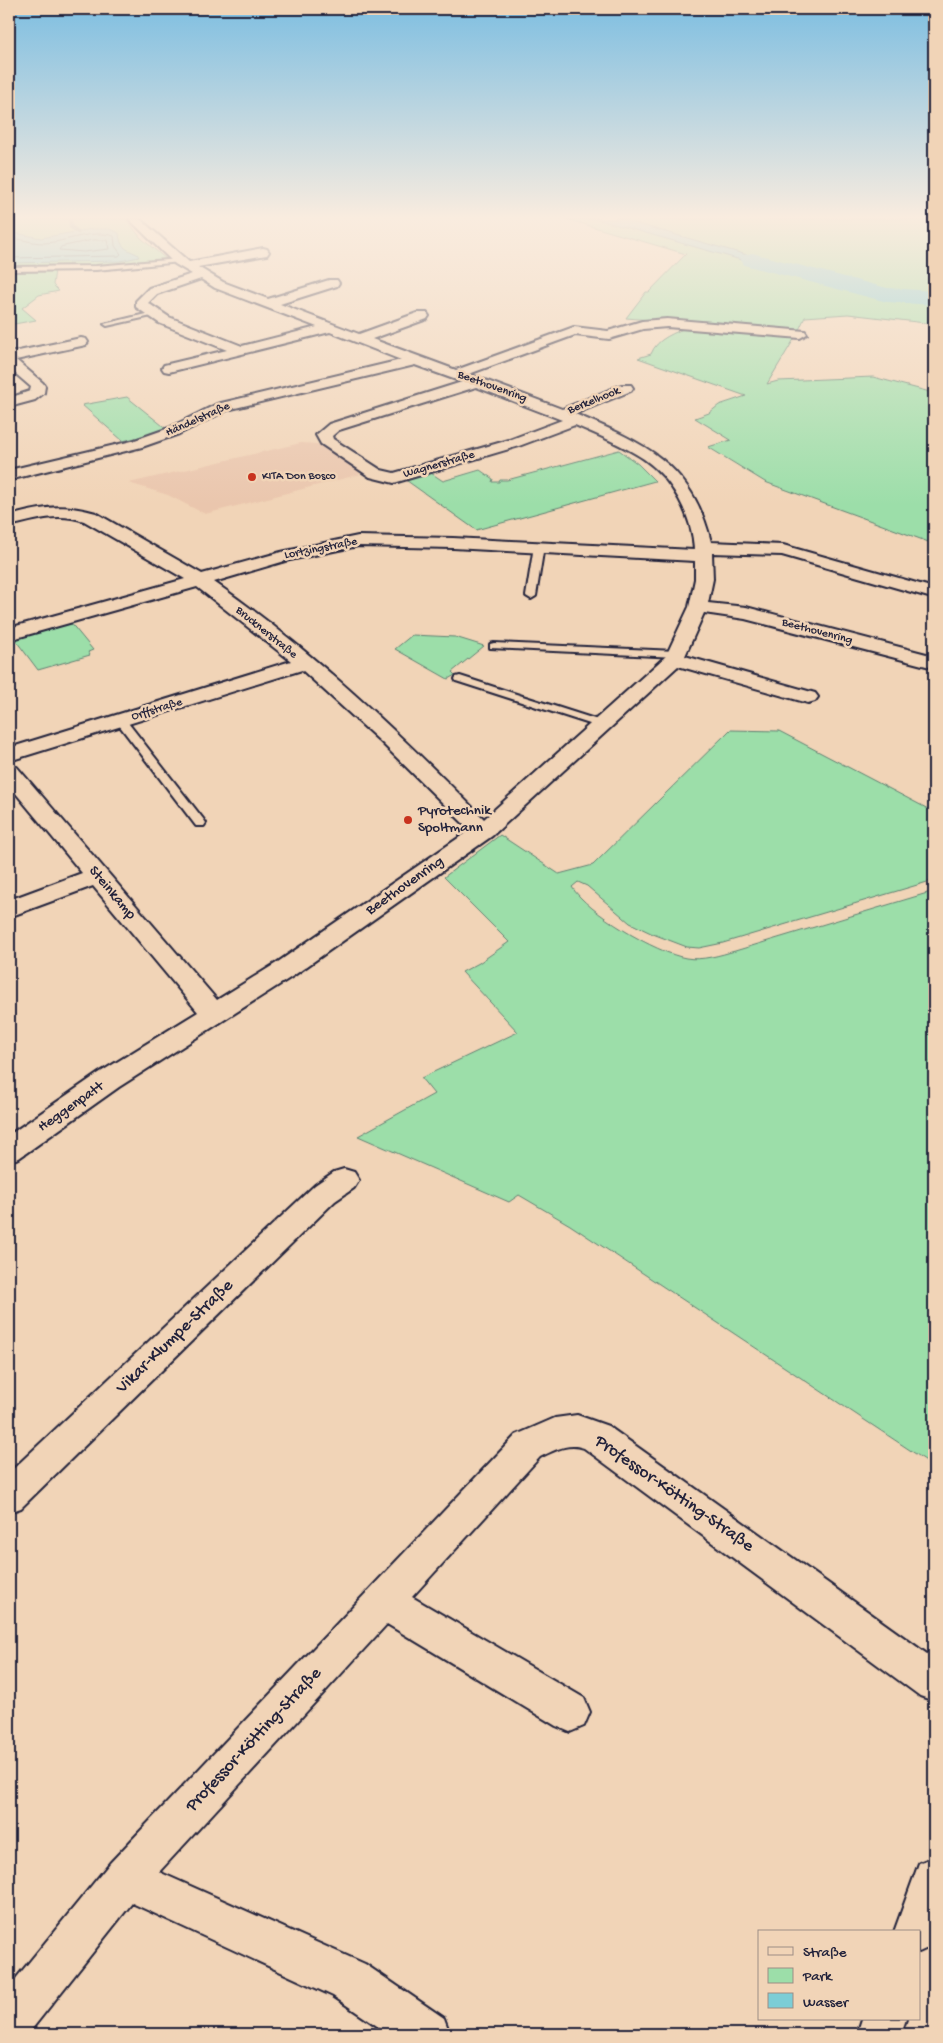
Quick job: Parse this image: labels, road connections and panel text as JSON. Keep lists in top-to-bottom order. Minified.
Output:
{"streets":{"street":["Beethovenring","Berkelhook","Händelstraße","Wagnerstraße","Lortzingstraße","Brucknerstraße","Orffstraße","Steinkamp","Heggenpatt","Vikar-Klumpe-Straße","Professor-Kötting-Straße"]},"crossings":[["Beethovenring","Berkelhook"],["Beethovenring","Händelstraße"],["Beethovenring","Wagnerstraße"],["Beethovenring","Lortzingstraße"],["Beethovenring","Brucknerstraße"],["Beethovenring","Steinkamp"],["Beethovenring","Heggenpatt"],["Berkelhook","Wagnerstraße"],["Lortzingstraße","Brucknerstraße"],["Brucknerstraße","Orffstraße"]],"places":["KITA Don Bosco","Pyrotechnik Spoltmann"],"legend":["Straße","Park","Wasser"]}
